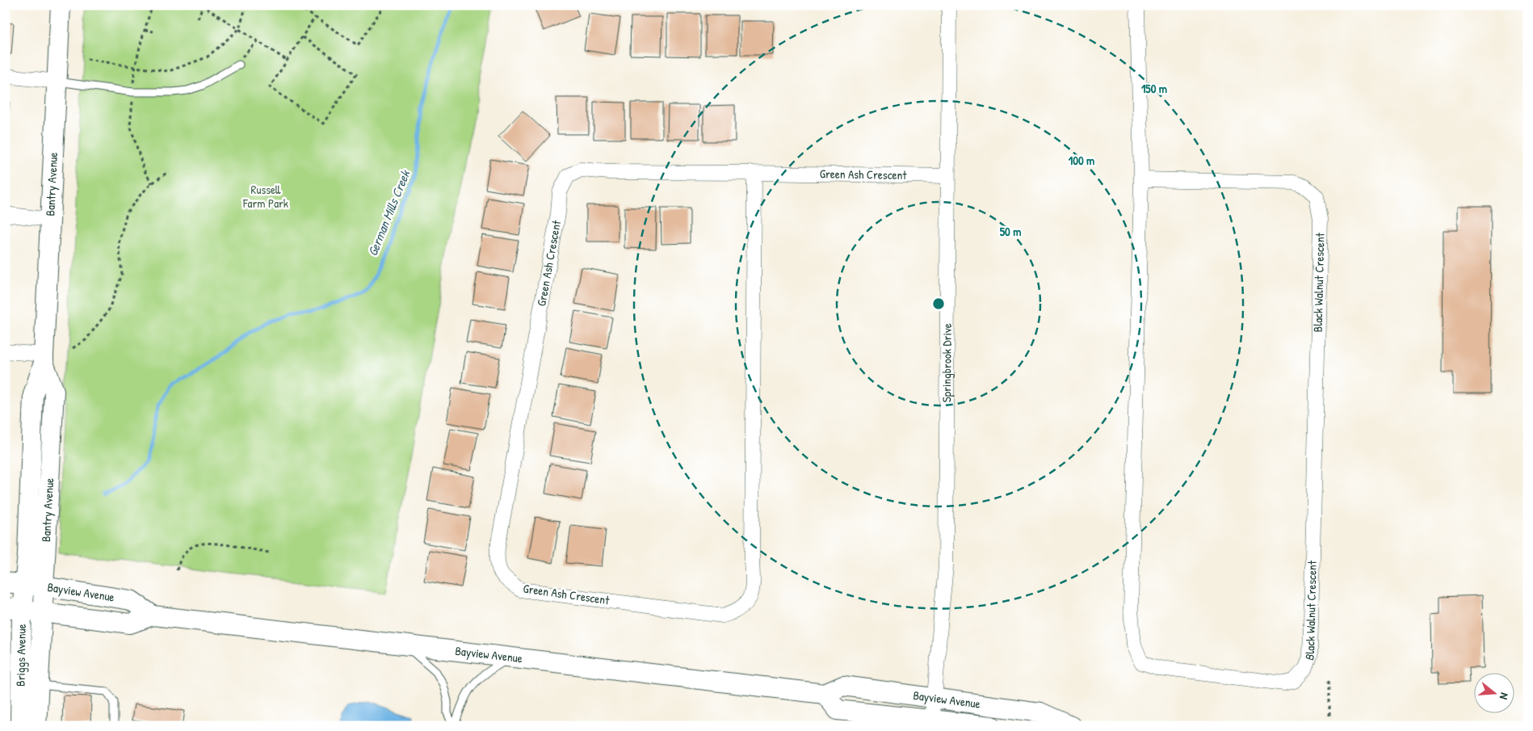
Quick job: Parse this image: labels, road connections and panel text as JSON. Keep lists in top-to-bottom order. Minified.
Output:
{"streets":{"main road":["Bantry Avenue","Bayview Avenue","Briggs Avenue"],"street":["Green Ash Crescent","Black Walnut Crescent","Springbrook Drive"]},"crossings":[["Green Ash Crescent","Springbrook Drive"],["Bantry Avenue","Bayview Avenue"],["Bantry Avenue","Briggs Avenue"],["Springbrook Drive","Bayview Avenue"],["Bayview Avenue","Briggs Avenue"]],"water":["German Mills Creek"],"parks":["Russell Farm Park"],"north":"right","rings":["150 m","100 m","50 m"]}
